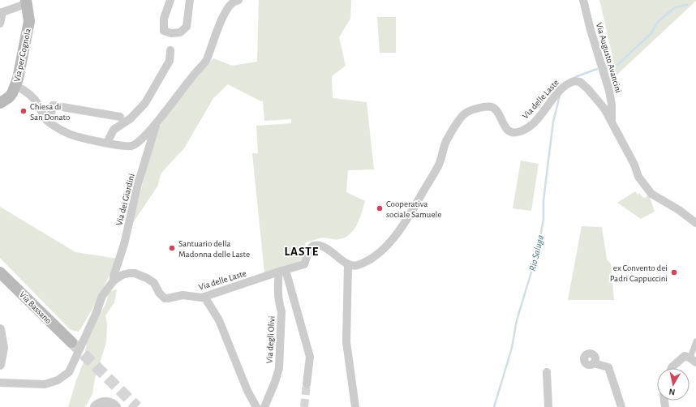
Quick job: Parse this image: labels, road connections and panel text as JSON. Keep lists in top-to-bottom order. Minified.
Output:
{"streets":{"main road":["Via per Cognola","Via Bassano"],"street":["Via Augusto Avancini","Via delle Laste","Via dei Giardini","Via degli Olivi"]},"crossings":[["Via per Cognola","Via dei Giardini"],["Via Augusto Avancini","Via delle Laste"],["Via delle Laste","Via dei Giardini"],["Via delle Laste","Via degli Olivi"]],"districts":["LASTE"],"water":["Rio Saluga"],"places":["Chiesa di San Donato","Cooperativa sociale Samuele","Santuario della Madonna delle Laste","ex Convento dei Padri Cappuccini"],"north":"bottom"}
